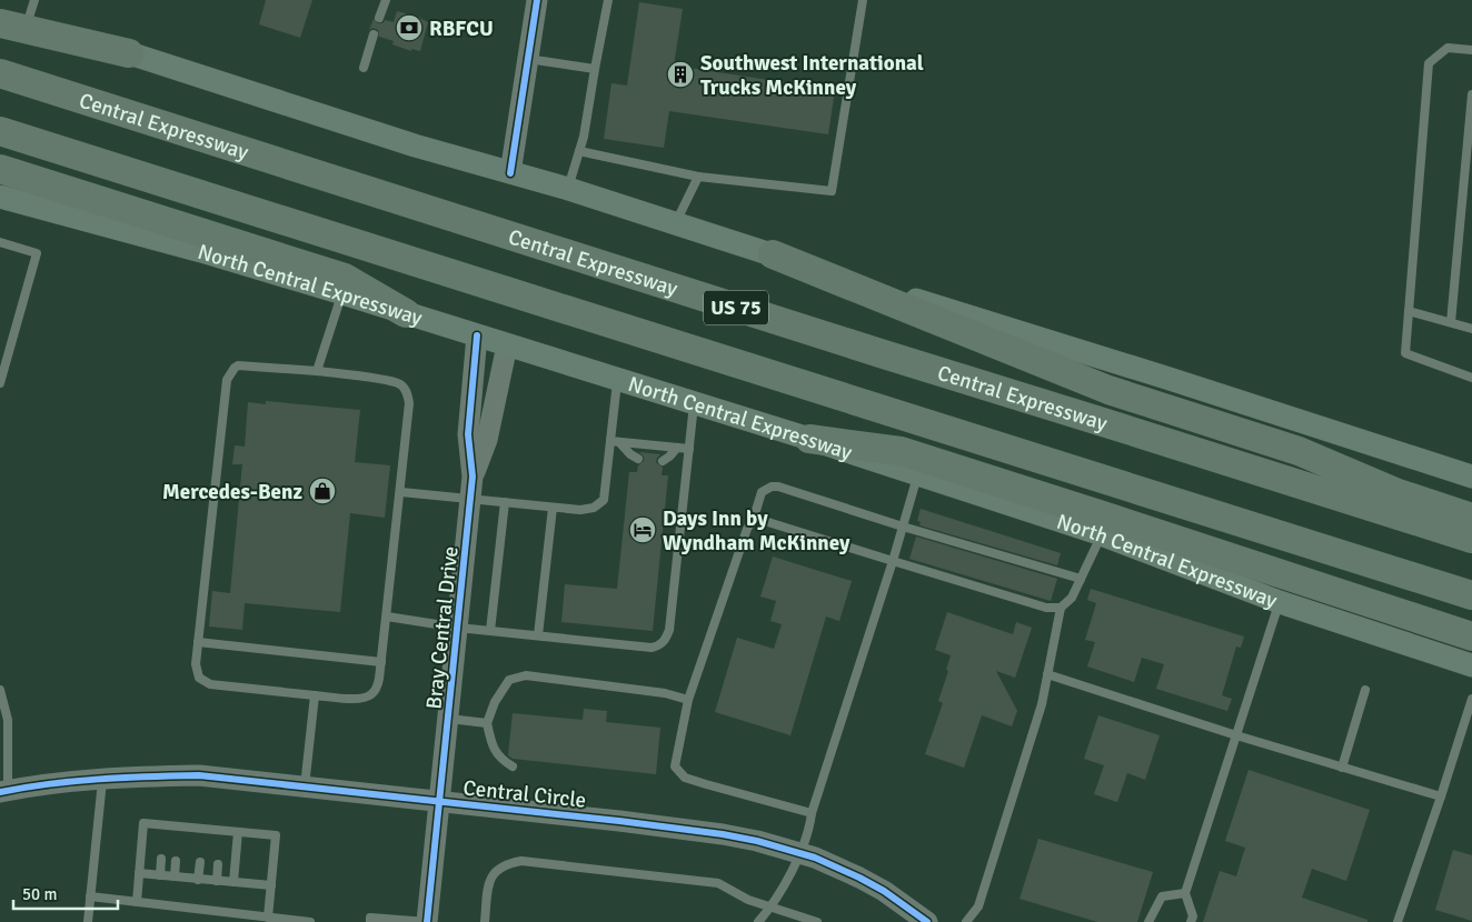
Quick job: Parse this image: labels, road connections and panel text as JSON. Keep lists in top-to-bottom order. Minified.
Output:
{"streets":{"highway":["Central Expressway","US 75"],"main road":["North Central Expressway"],"street":["Bray Central Drive","Central Circle"]},"crossings":[["North Central Expressway","Bray Central Drive"],["Bray Central Drive","Central Circle"]],"places":{"bank":["RBFCU"],"building":["Southwest International Trucks McKinney"],"shop":["Mercedes-Benz"],"hotel":["Days Inn by Wyndham McKinney"]},"scale_bar":"50 m"}
